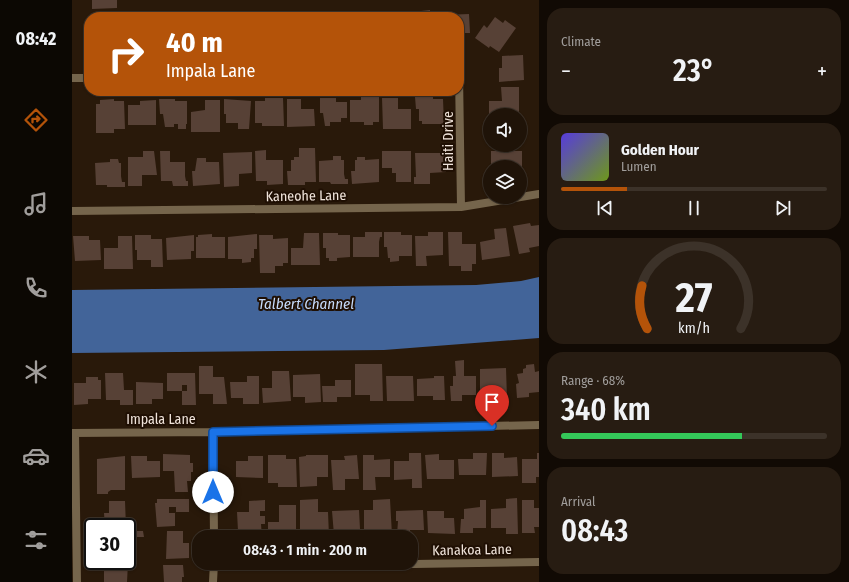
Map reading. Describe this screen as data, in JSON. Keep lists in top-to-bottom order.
{
  "streets": {
    "street": [
      "Haiti Drive",
      "Kaneohe Lane",
      "Impala Lane",
      "Kanakoa Lane"
    ]
  },
  "crossings": [
    ["Haiti Drive", "Kaneohe Lane"]
  ],
  "water": ["Talbert Channel"],
  "page": {
    "tabs": "08:42",
    "tile": [
      "Climate",
      ["Range · 68%", "340 km"],
      ["Arrival", "08:43"]
    ],
    "turn": ["40 m", "Impala Lane"],
    "heat": ["−", "23°", "+"],
    "song": ["Golden Hour", "Lumen"],
    "limit": "30",
    "trip": "08:43 · 1 min · 200 m",
    "gauge": ["27", "km/h"]
  }
}
